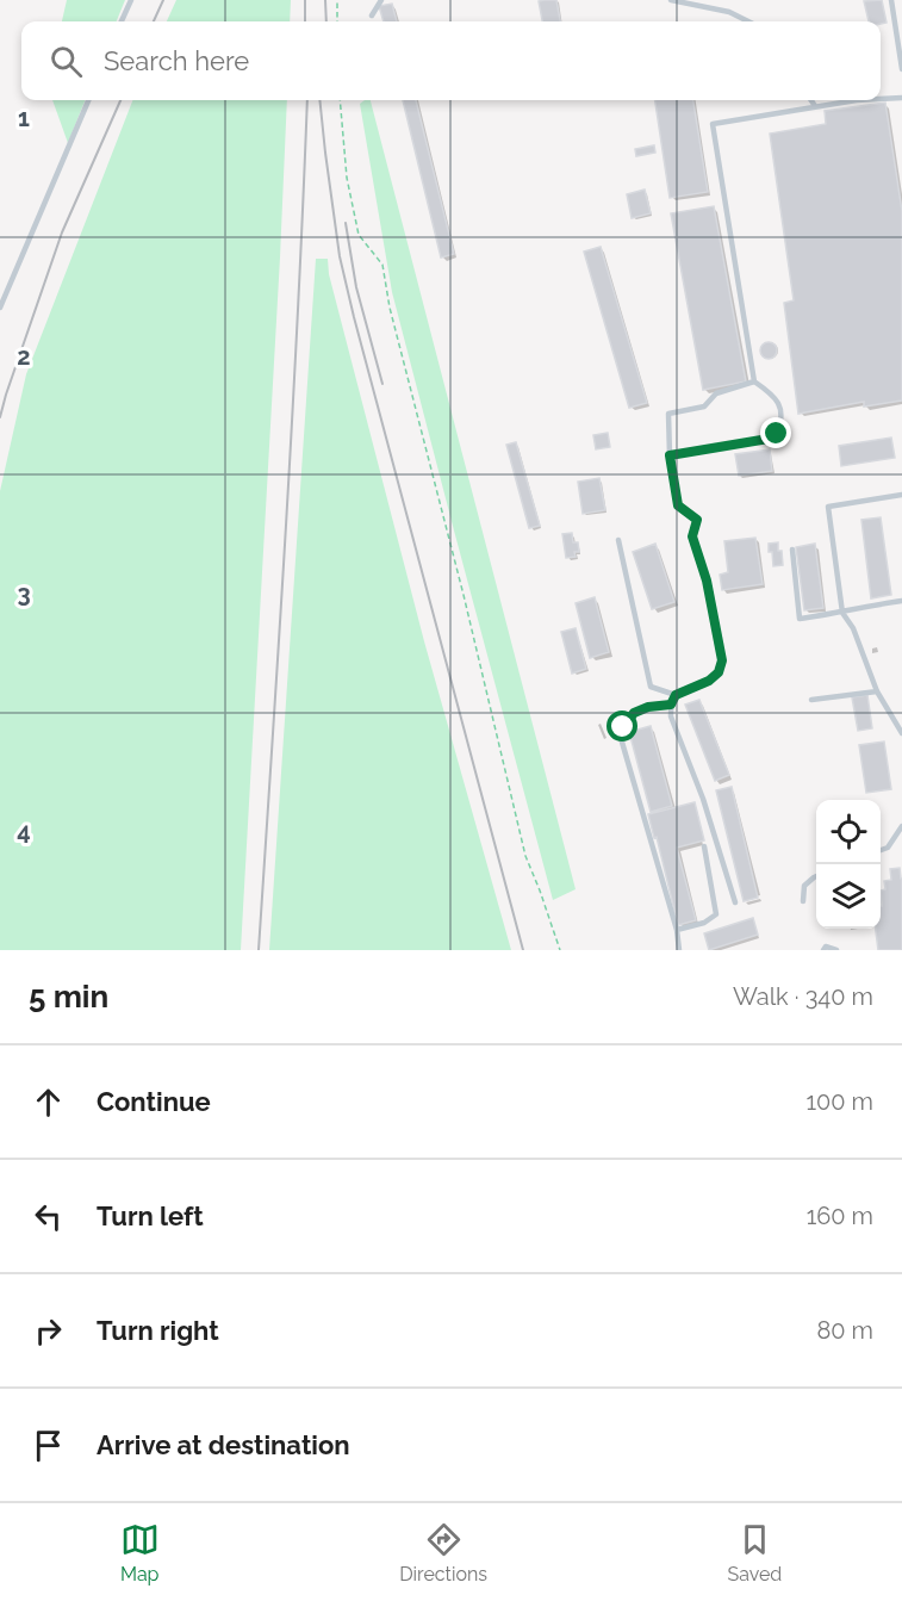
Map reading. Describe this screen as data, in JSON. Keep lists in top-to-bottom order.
{
  "page": {
    "search": "Search here",
    "heading": ["5 min", "Walk · 340 m"],
    "list": [
      ["Continue", "100 m"],
      ["Turn left", "160 m"],
      ["Turn right", "80 m"],
      "Arrive at destination"
    ],
    "nav": ["Map", "Directions", "Saved"]
  },
  "grid": {
    "rows": [
      "1",
      "2",
      "3",
      "4"
    ]
  }
}
